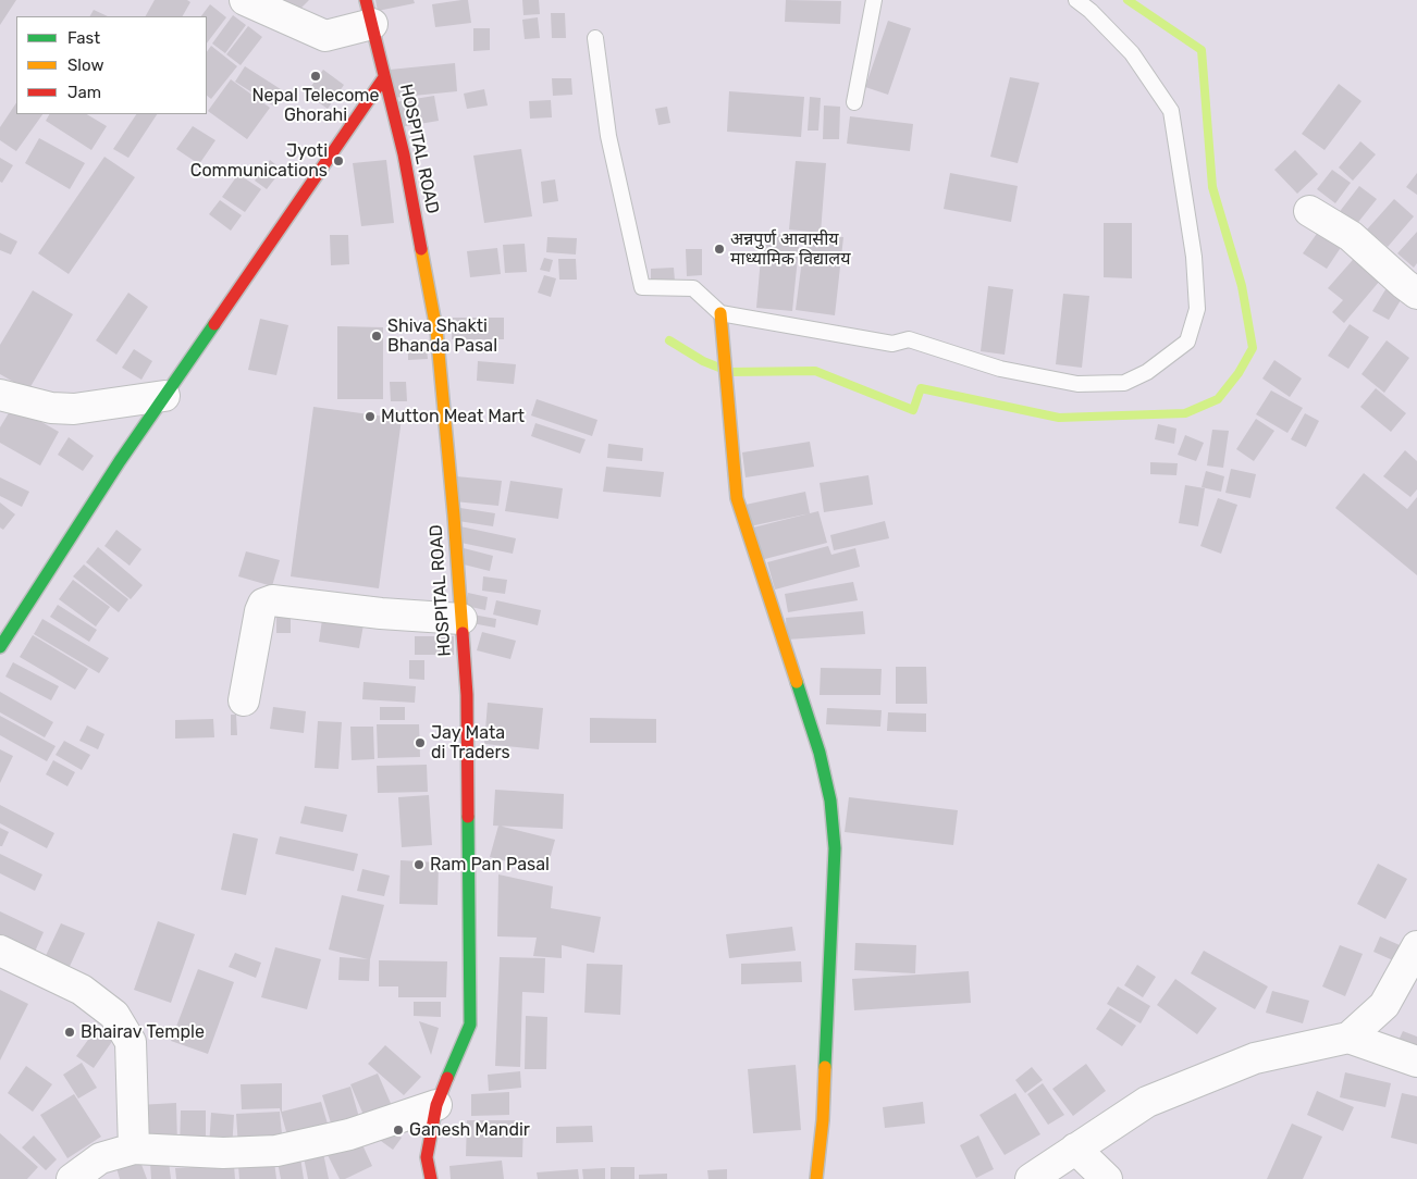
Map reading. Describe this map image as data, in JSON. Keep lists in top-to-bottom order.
{
  "streets": {
    "street": ["HOSPITAL ROAD"]
  },
  "places": [
    "Nepal Telecome Ghorahi",
    "Jyoti Communications",
    "अन्नपुर्ण आवासीय माध्यामिक विद्यालय",
    "Shiva Shakti Bhanda Pasal",
    "Mutton Meat Mart",
    "Jay Mata di Traders",
    "Ram Pan Pasal",
    "Bhairav Temple",
    "Ganesh Mandir"
  ],
  "legend": ["Fast", "Slow", "Jam"]
}
